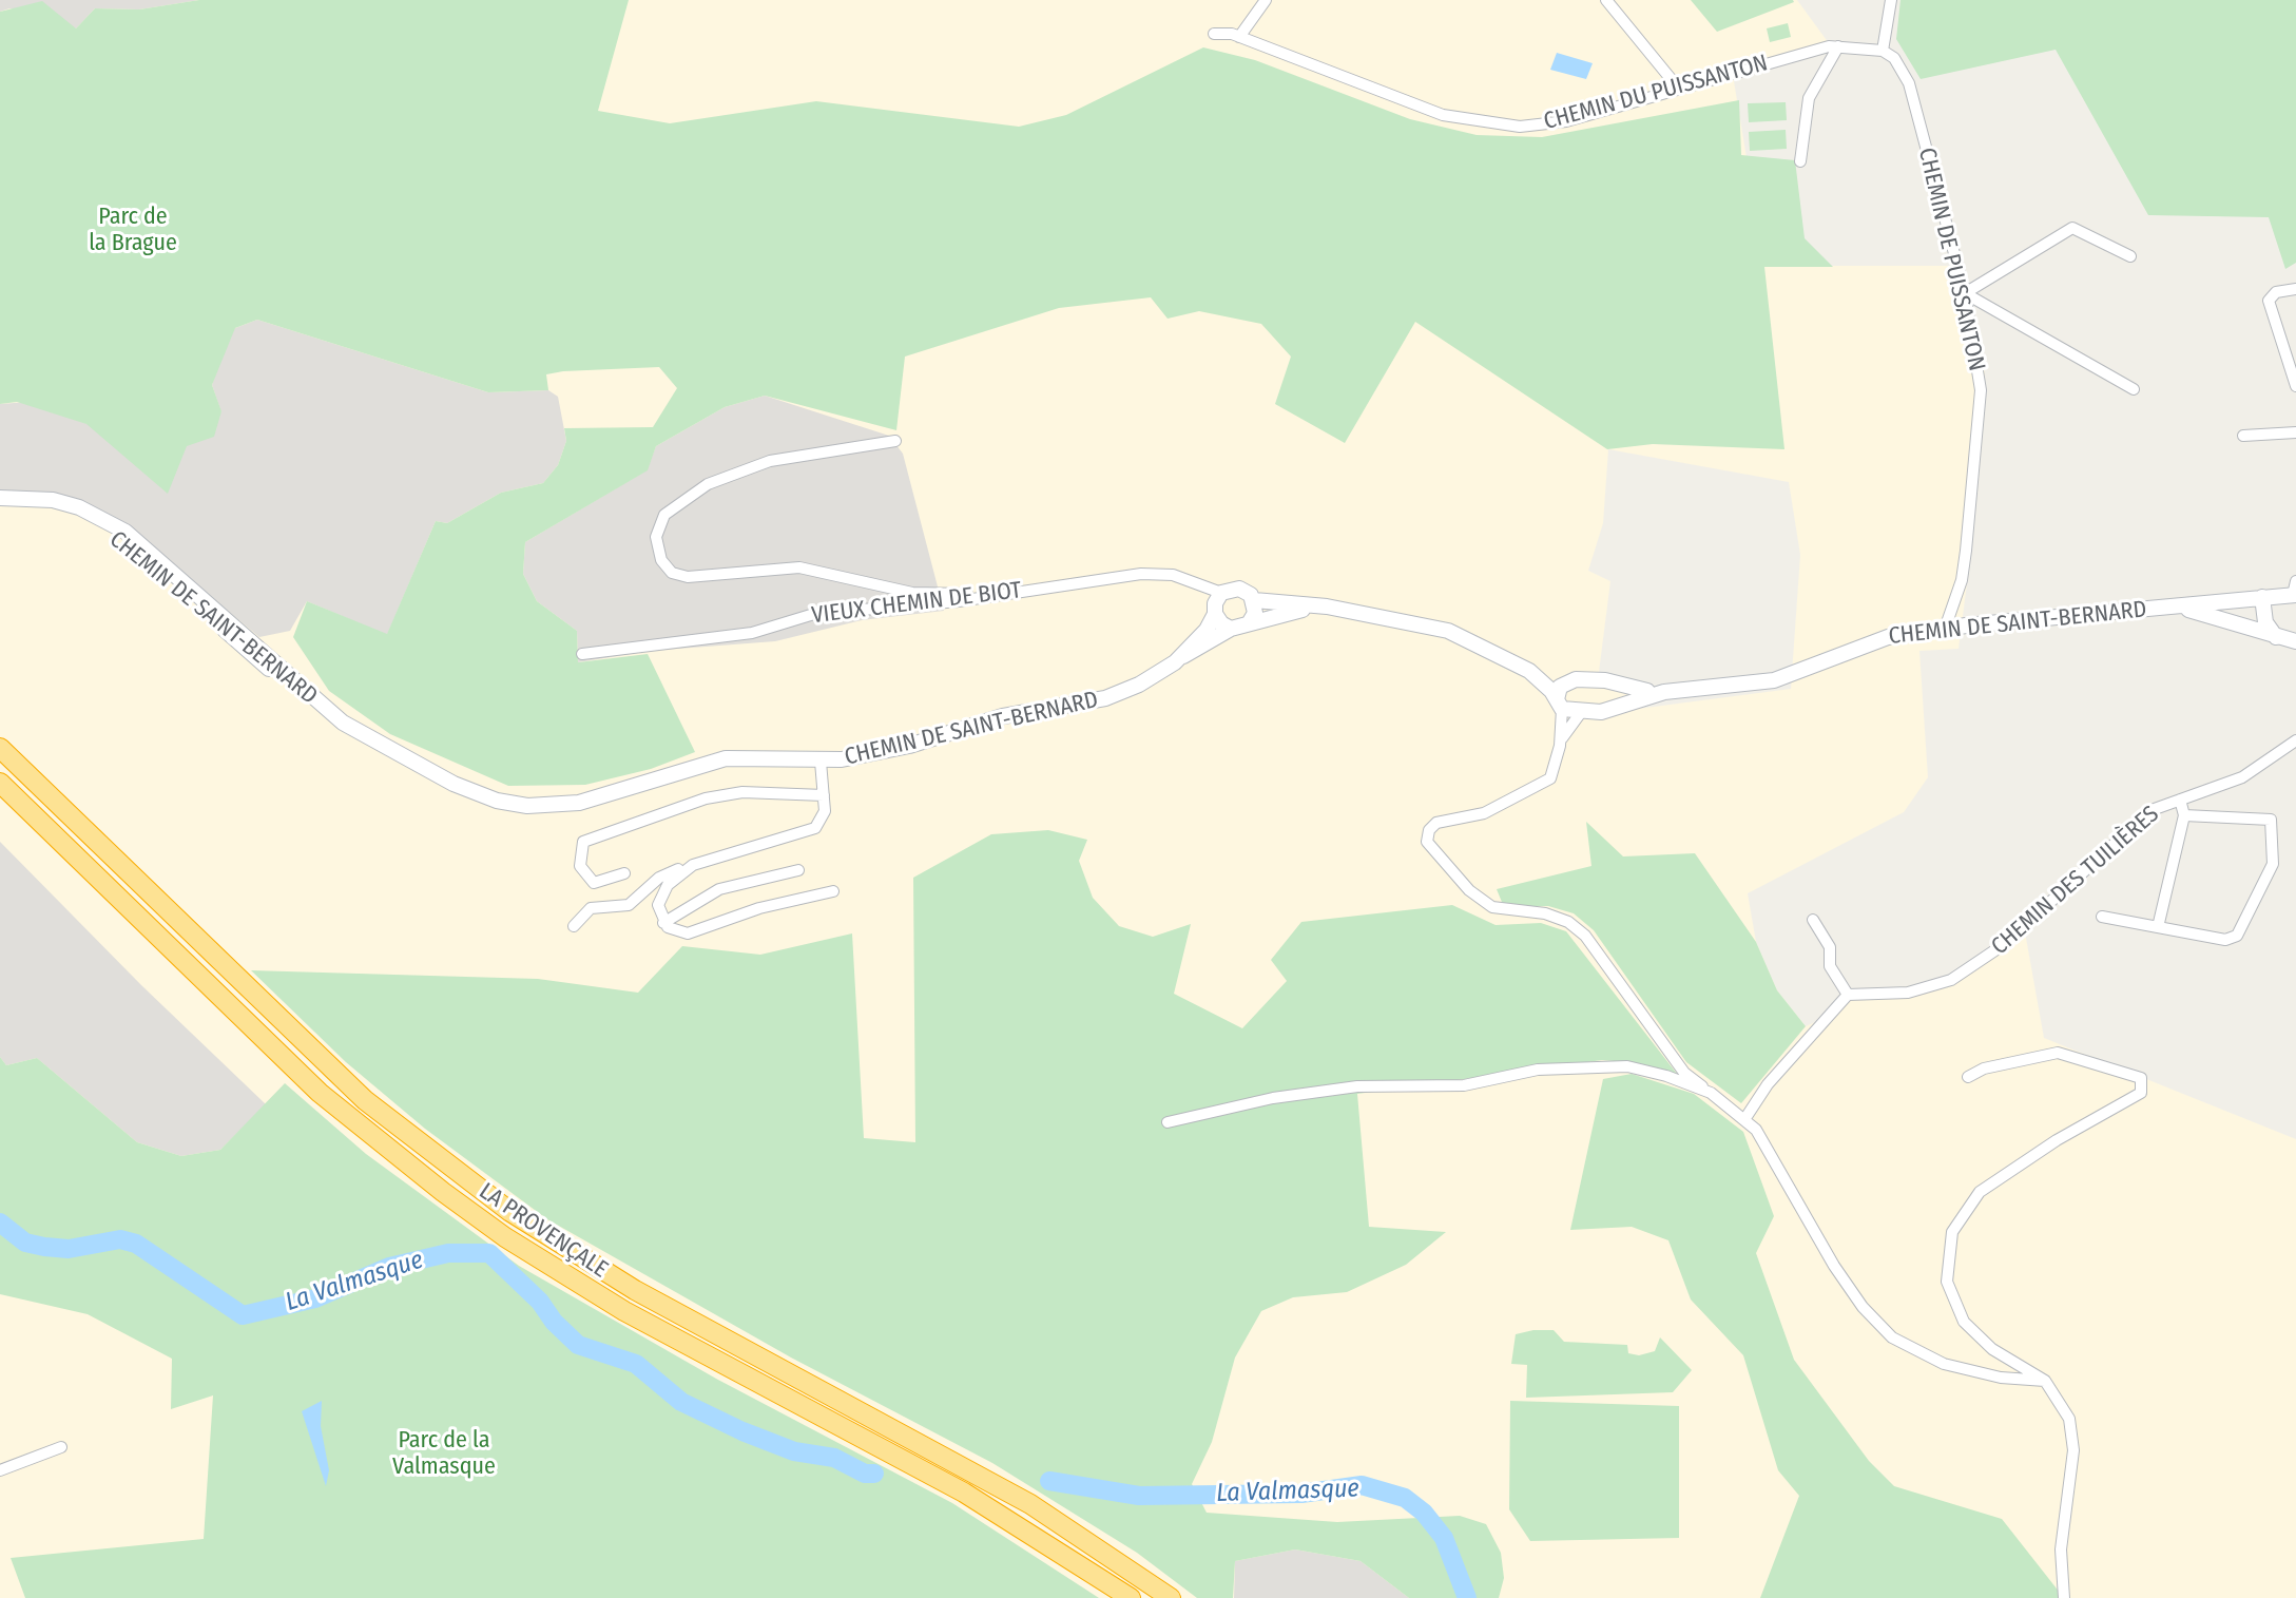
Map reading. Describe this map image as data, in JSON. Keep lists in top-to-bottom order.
{
  "streets": {
    "highway": ["LA PROVENÇALE"],
    "main road": ["CHEMIN DE SAINT-BERNARD"],
    "street": [
      "CHEMIN DU PUISSANTON",
      "CHEMIN DE PUISSANTON",
      "VIEUX CHEMIN DE BIOT",
      "CHEMIN DES TUILIÈRES"
    ]
  },
  "crossings": [
    ["CHEMIN DU PUISSANTON", "CHEMIN DE PUISSANTON"],
    ["CHEMIN DE PUISSANTON", "CHEMIN DE SAINT-BERNARD"],
    ["VIEUX CHEMIN DE BIOT", "CHEMIN DE SAINT-BERNARD"]
  ],
  "water": ["La Valmasque"],
  "parks": ["Parc de la Brague", "Parc de la Valmasque"]
}
